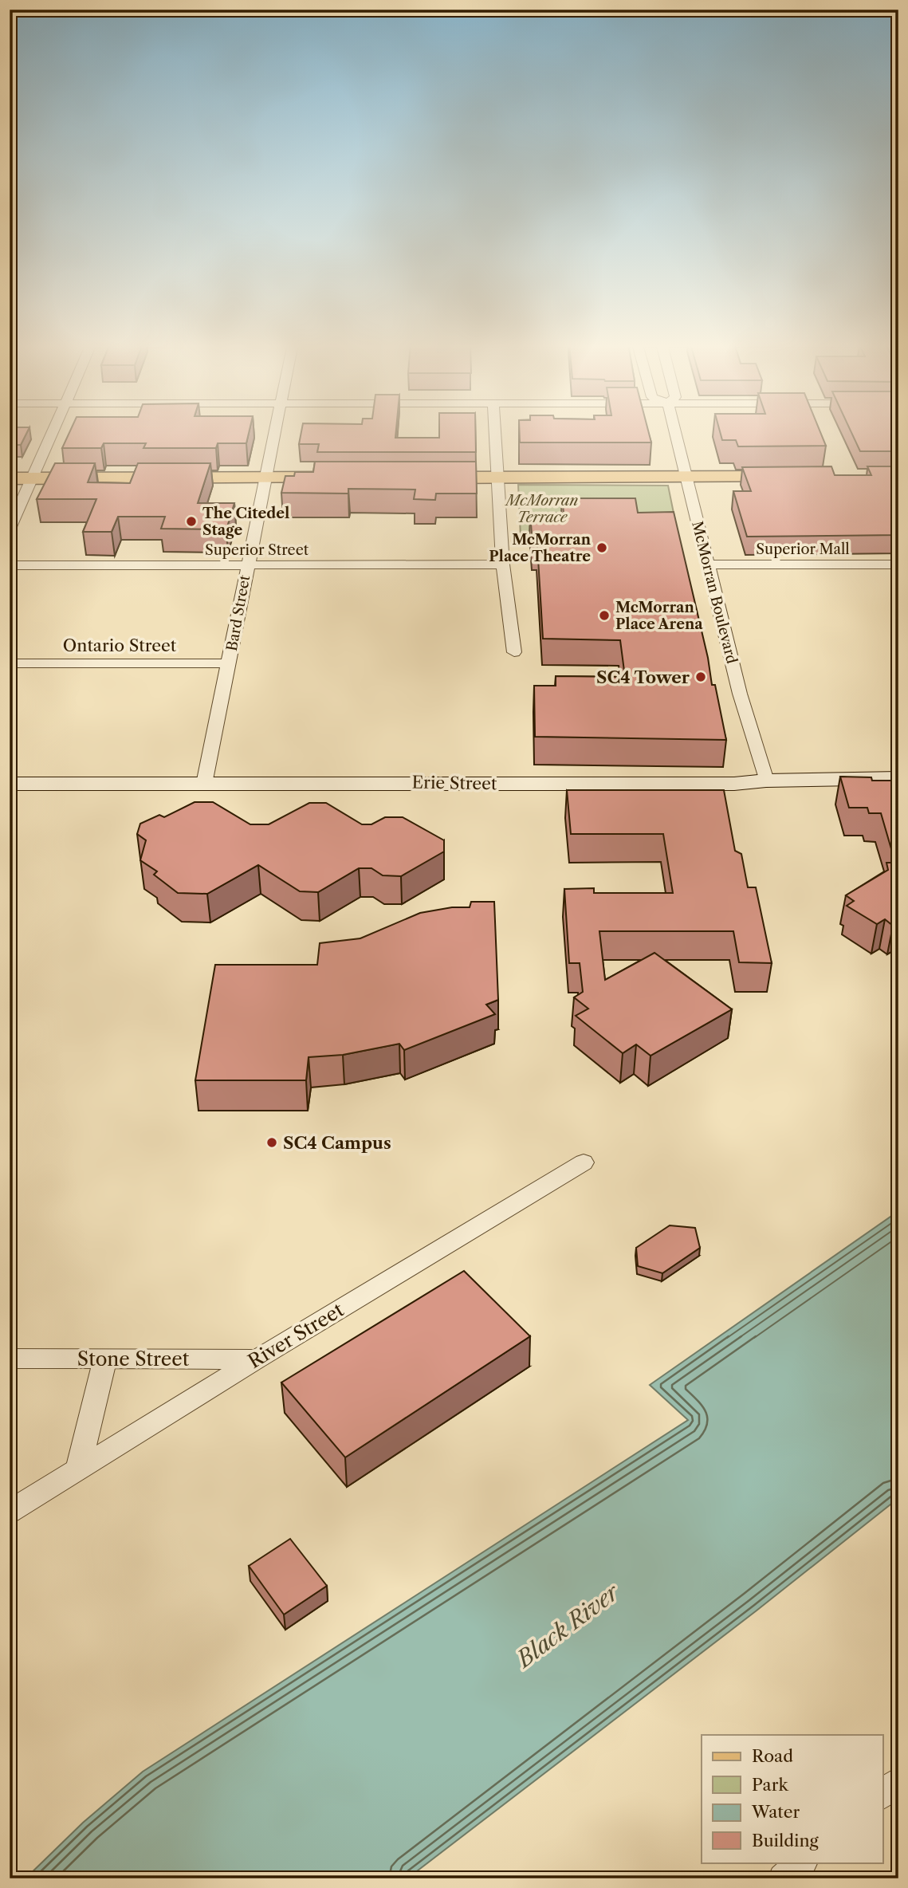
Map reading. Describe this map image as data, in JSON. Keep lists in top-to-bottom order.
{
  "streets": {
    "street": [
      "Superior Mall",
      "Superior Street",
      "McMorran Boulevard",
      "Bard Street",
      "Ontario Street",
      "Erie Street",
      "River Street",
      "Stone Street"
    ]
  },
  "crossings": [
    ["Superior Mall", "McMorran Boulevard"],
    ["Superior Street", "Bard Street"],
    ["McMorran Boulevard", "Erie Street"],
    ["Bard Street", "Ontario Street"],
    ["Bard Street", "Erie Street"],
    ["River Street", "Stone Street"]
  ],
  "water": ["Black River"],
  "parks": ["McMorran Terrace"],
  "places": [
    "The Citedel Stage",
    "McMorran Place Theatre",
    "McMorran Place Arena",
    "SC4 Tower",
    "SC4 Campus"
  ],
  "legend": [
    "Road",
    "Park",
    "Water",
    "Building"
  ]
}
